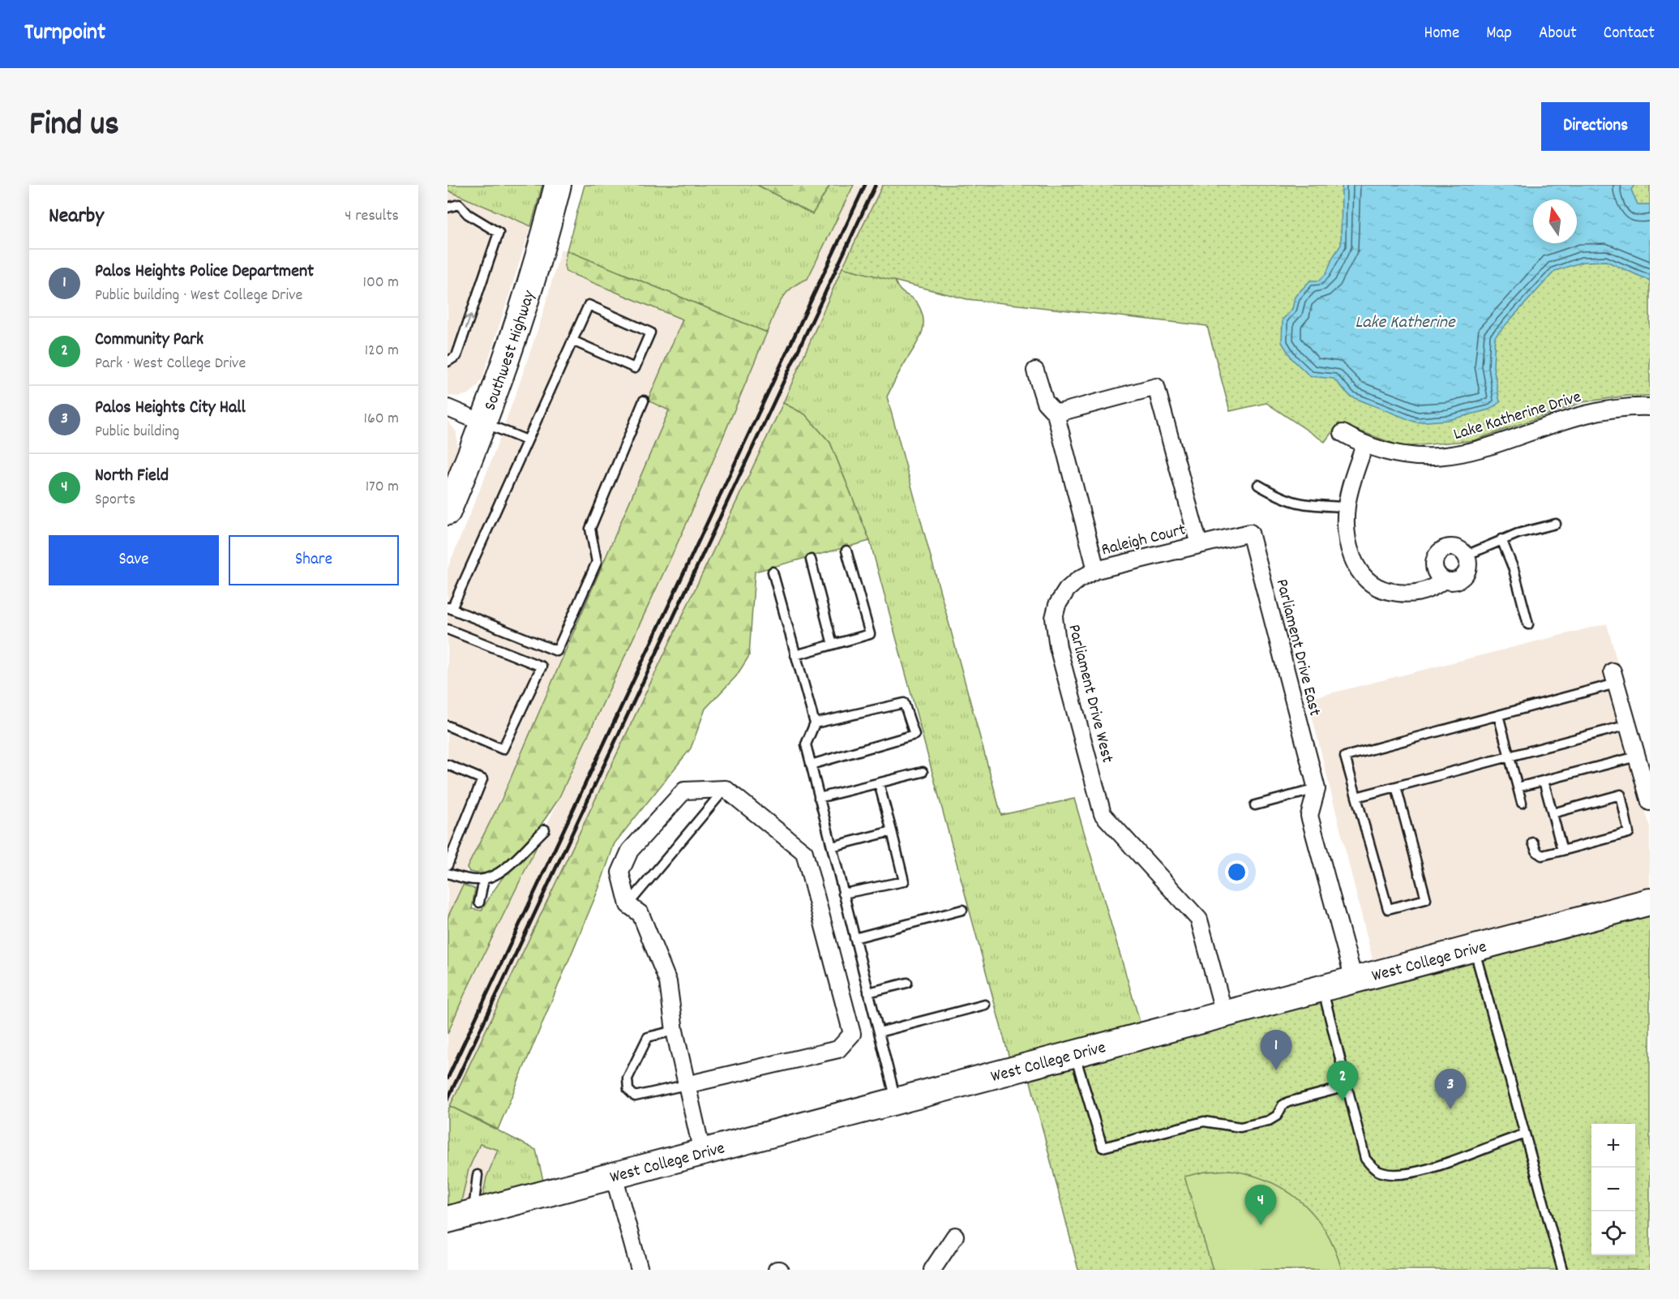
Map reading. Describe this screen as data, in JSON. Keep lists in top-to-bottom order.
{
  "streets": {
    "main road": ["Southwest Highway", "West College Drive"],
    "street": [
      "Lake Katherine Drive",
      "Raleigh Court",
      "Parliament Drive East",
      "Parliament Drive West"
    ]
  },
  "crossings": [
    ["Raleigh Court", "Parliament Drive East"],
    ["Raleigh Court", "Parliament Drive West"],
    ["Parliament Drive East", "West College Drive"],
    ["Parliament Drive West", "West College Drive"]
  ],
  "water": ["Lake Katherine"],
  "north": "top",
  "page": {
    "header": "Turnpoint",
    "nav": [
      "Home",
      "Map",
      "About",
      "Contact"
    ],
    "title": "Find us",
    "buttons": [
      "Directions",
      ["Save", "Share"]
    ],
    "heading": ["Nearby", "4 results"],
    "list": [
      {
        "mark": "1",
        "name": "Palos Heights Police Department",
        "note": "Public building · West College Drive",
        "value": "100 m"
      },
      {
        "mark": "2",
        "name": "Community Park",
        "note": "Park · West College Drive",
        "value": "120 m"
      },
      {
        "mark": "3",
        "name": "Palos Heights City Hall",
        "note": "Public building",
        "value": "160 m"
      },
      {
        "mark": "4",
        "name": "North Field",
        "note": "Sports",
        "value": "170 m"
      }
    ],
    "pins": [
      "1",
      "2",
      "3",
      "4"
    ],
    "map_buttons": ["+", "−"]
  }
}
